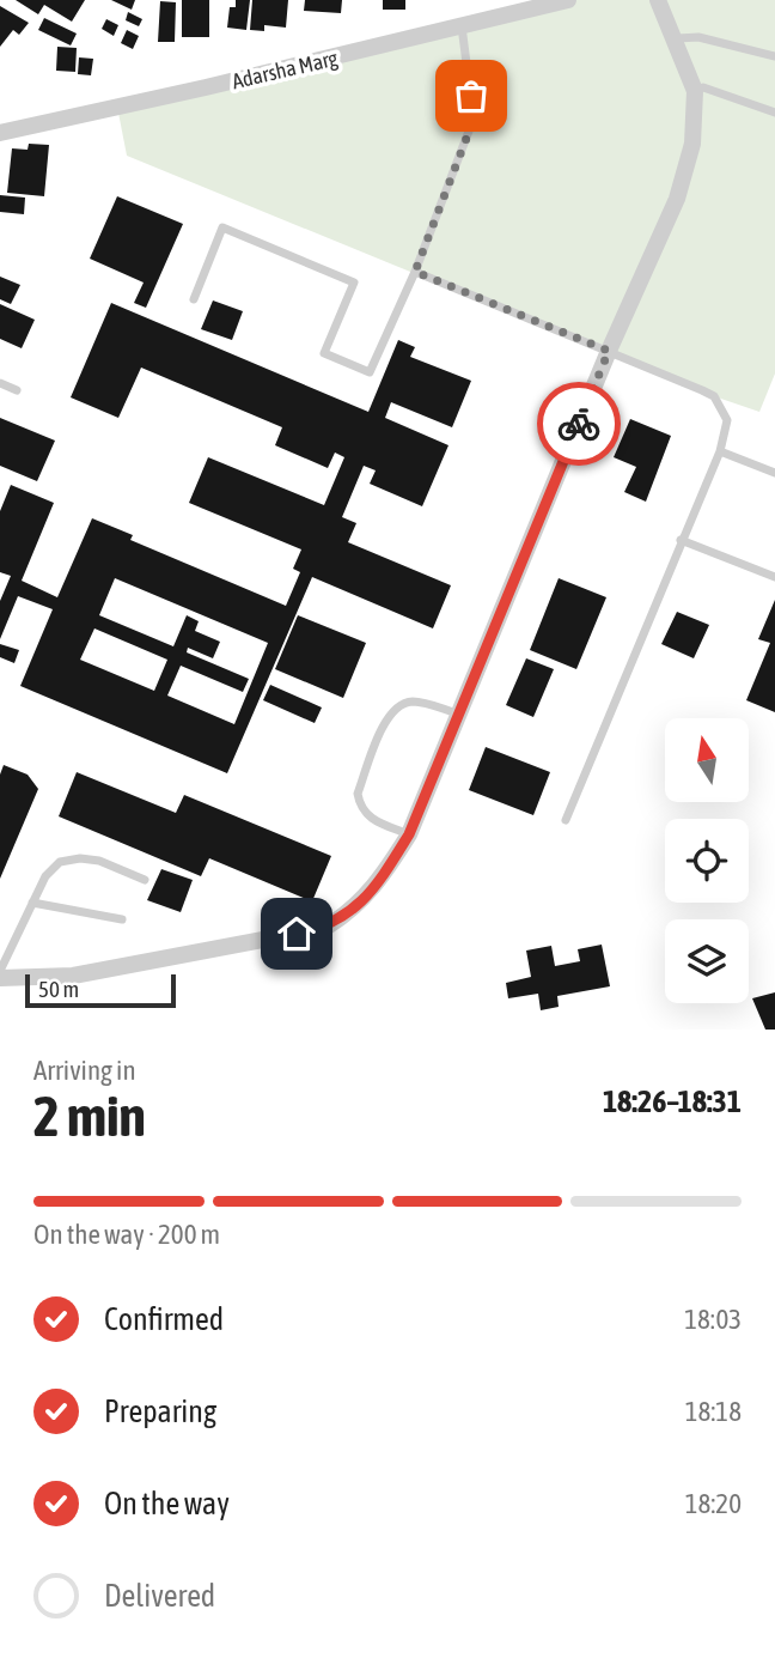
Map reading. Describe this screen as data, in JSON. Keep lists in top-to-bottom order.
{
  "streets": {
    "street": ["Adarsha Marg"]
  },
  "scale_bar": "50 m",
  "north": "top",
  "page": {
    "scale": "50 m",
    "heading": ["2 min", "Arriving in", "18:26–18:31"],
    "bar": "On the way · 200 m",
    "list": [
      ["Confirmed", "18:03"],
      ["Preparing", "18:18"],
      ["On the way", "18:20"],
      "Delivered"
    ]
  }
}
